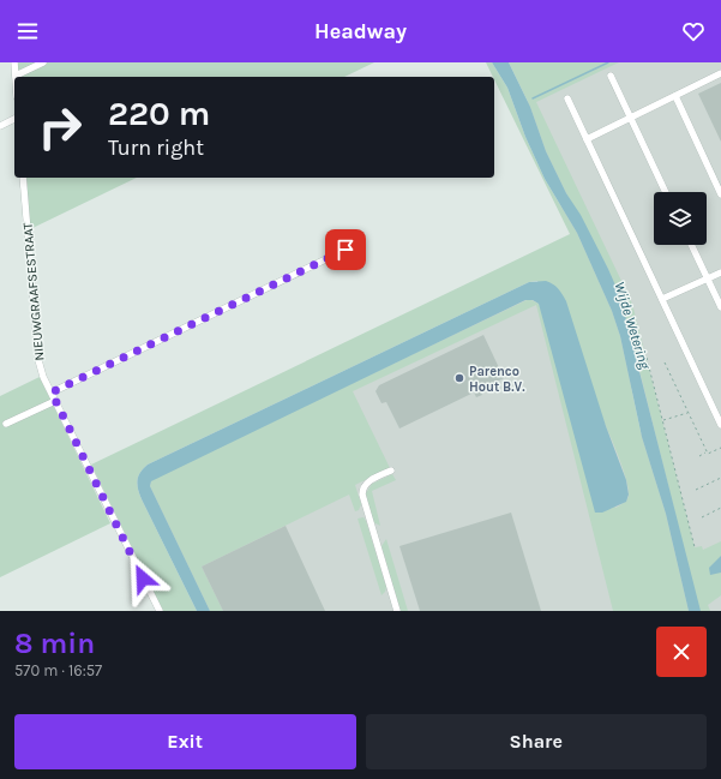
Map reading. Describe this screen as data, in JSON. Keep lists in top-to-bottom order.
{
  "streets": {
    "street": ["NIEUWGRAAFSESTRAAT"]
  },
  "water": ["Wijde Wetering"],
  "places": ["Parenco Hout B.V."],
  "page": {
    "header": "Headway",
    "turn": ["220 m", "Turn right"],
    "heading": ["8 min", "570 m · 16:57"],
    "buttons": ["Exit", "Share"]
  }
}
